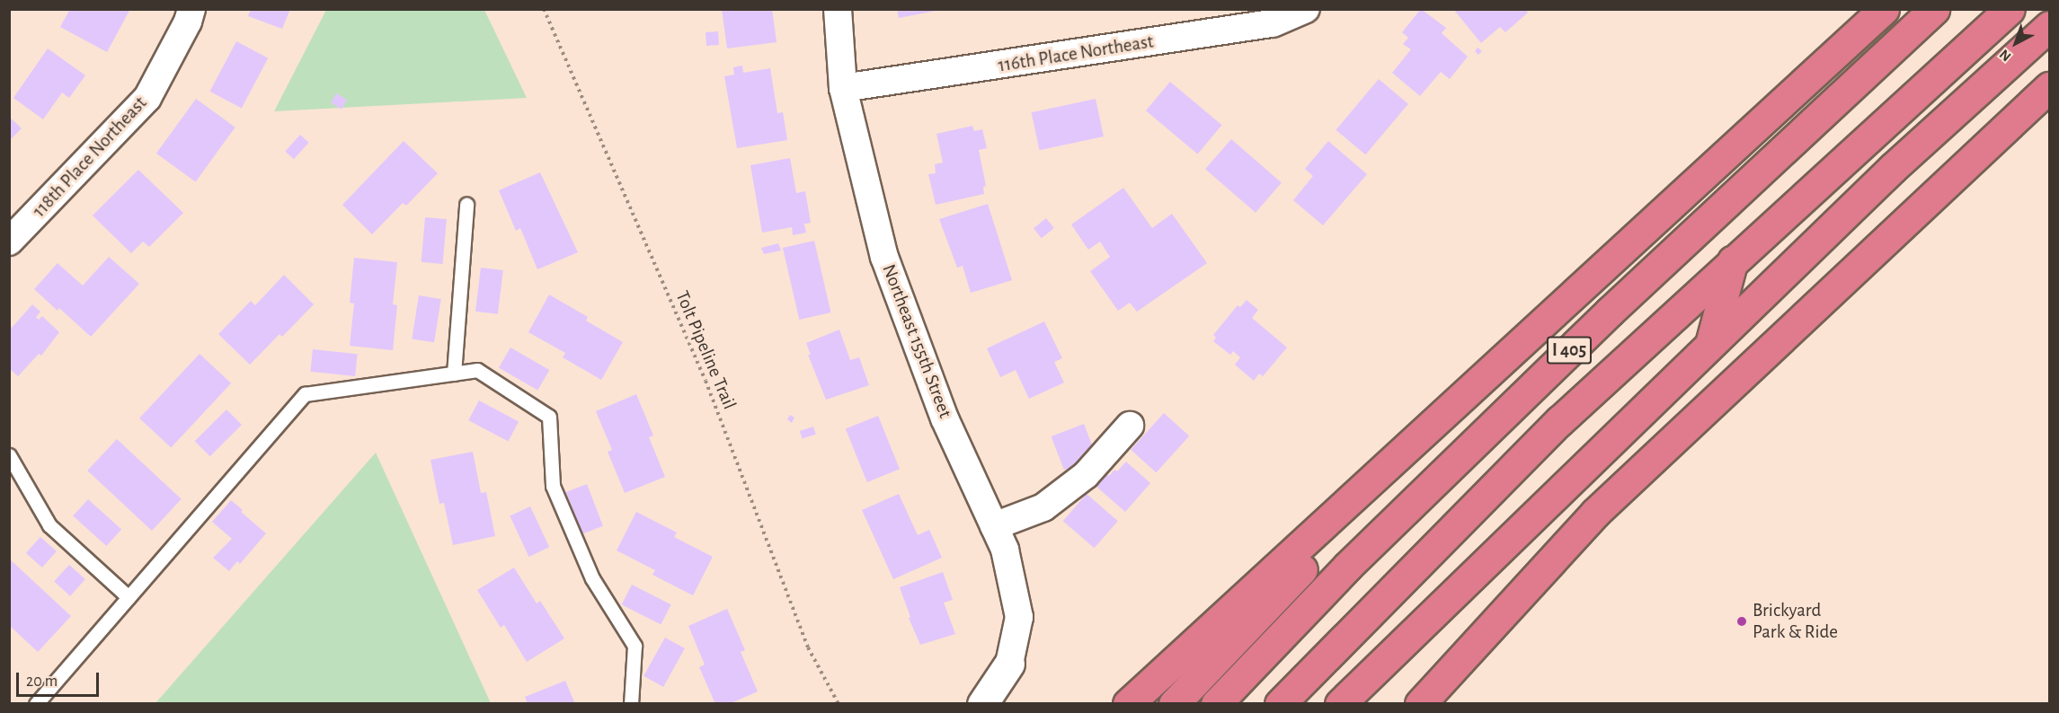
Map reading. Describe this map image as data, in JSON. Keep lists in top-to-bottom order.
{
  "streets": {
    "highway": ["I 405"],
    "street": ["116th Place Northeast", "118th Place Northeast", "Northeast 155th Street"],
    "path": ["Tolt Pipeline Trail"]
  },
  "crossings": [
    ["116th Place Northeast", "Northeast 155th Street"]
  ],
  "places": ["Brickyard Park & Ride"],
  "scale_bar": "20 m",
  "north": "bottom left"
}
